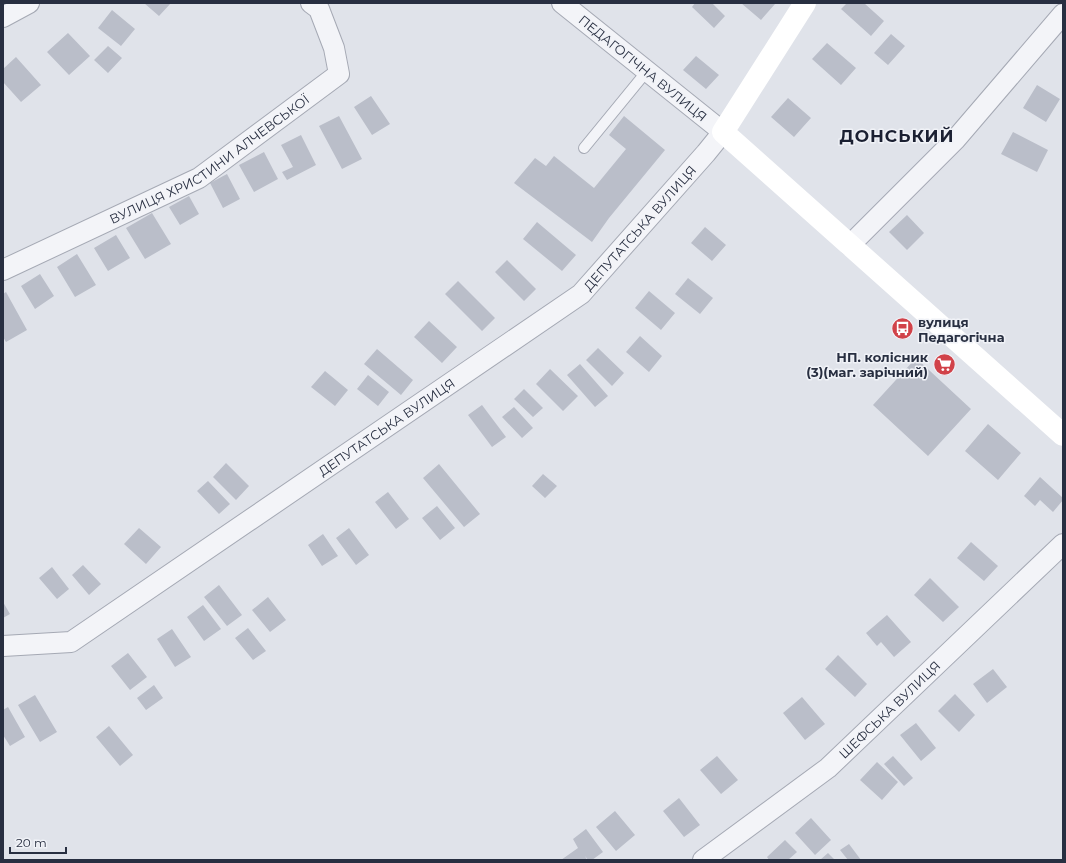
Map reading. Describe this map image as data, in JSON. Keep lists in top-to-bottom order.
{
  "streets": {
    "street": [
      "ПЕДАГОГІЧНА ВУЛИЦЯ",
      "ВУЛИЦЯ ХРИСТИНИ АЛЧЕВСЬКОЇ",
      "ДЕПУТАТСЬКА ВУЛИЦЯ",
      "ШЕФСЬКА ВУЛИЦЯ"
    ]
  },
  "crossings": [
    ["ПЕДАГОГІЧНА ВУЛИЦЯ", "ДЕПУТАТСЬКА ВУЛИЦЯ"]
  ],
  "districts": ["ДОНСЬКИЙ"],
  "places": {
    "bus stop": ["вулиця Педагогічна"],
    "supermarket": ["НП. колісник (3)(маг. зарічний)"]
  },
  "scale_bar": "20 m"
}
